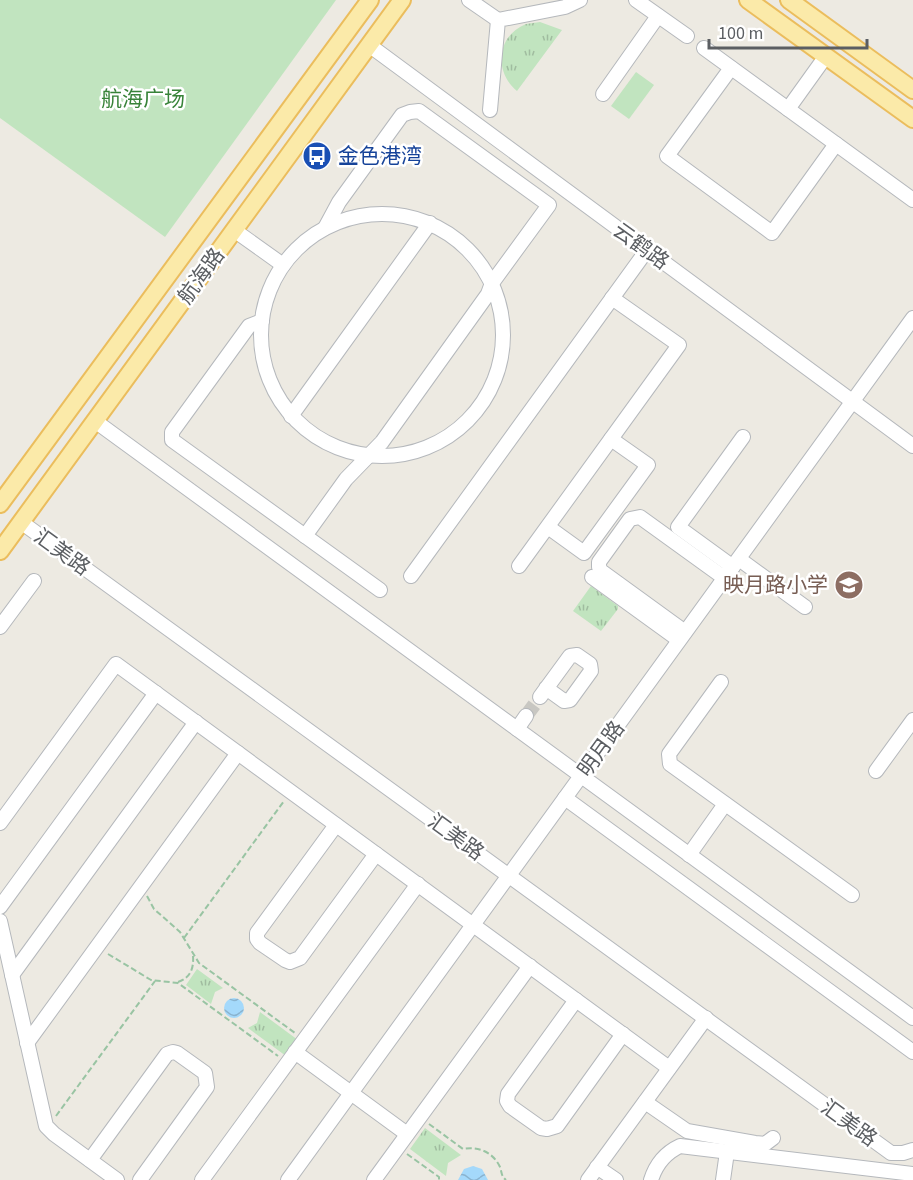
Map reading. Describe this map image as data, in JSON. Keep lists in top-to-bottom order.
{
  "streets": {
    "main road": ["航海路"],
    "street": ["云鹤路", "汇美路", "明月路"]
  },
  "crossings": [
    ["云鹤路", "航海路"],
    ["云鹤路", "明月路"],
    ["航海路", "汇美路"],
    ["汇美路", "明月路"]
  ],
  "parks": ["航海广场"],
  "places": {
    "bus stop": ["金色港湾"],
    "school or university": ["映月路小学"]
  },
  "scale_bar": "100 m"
}
